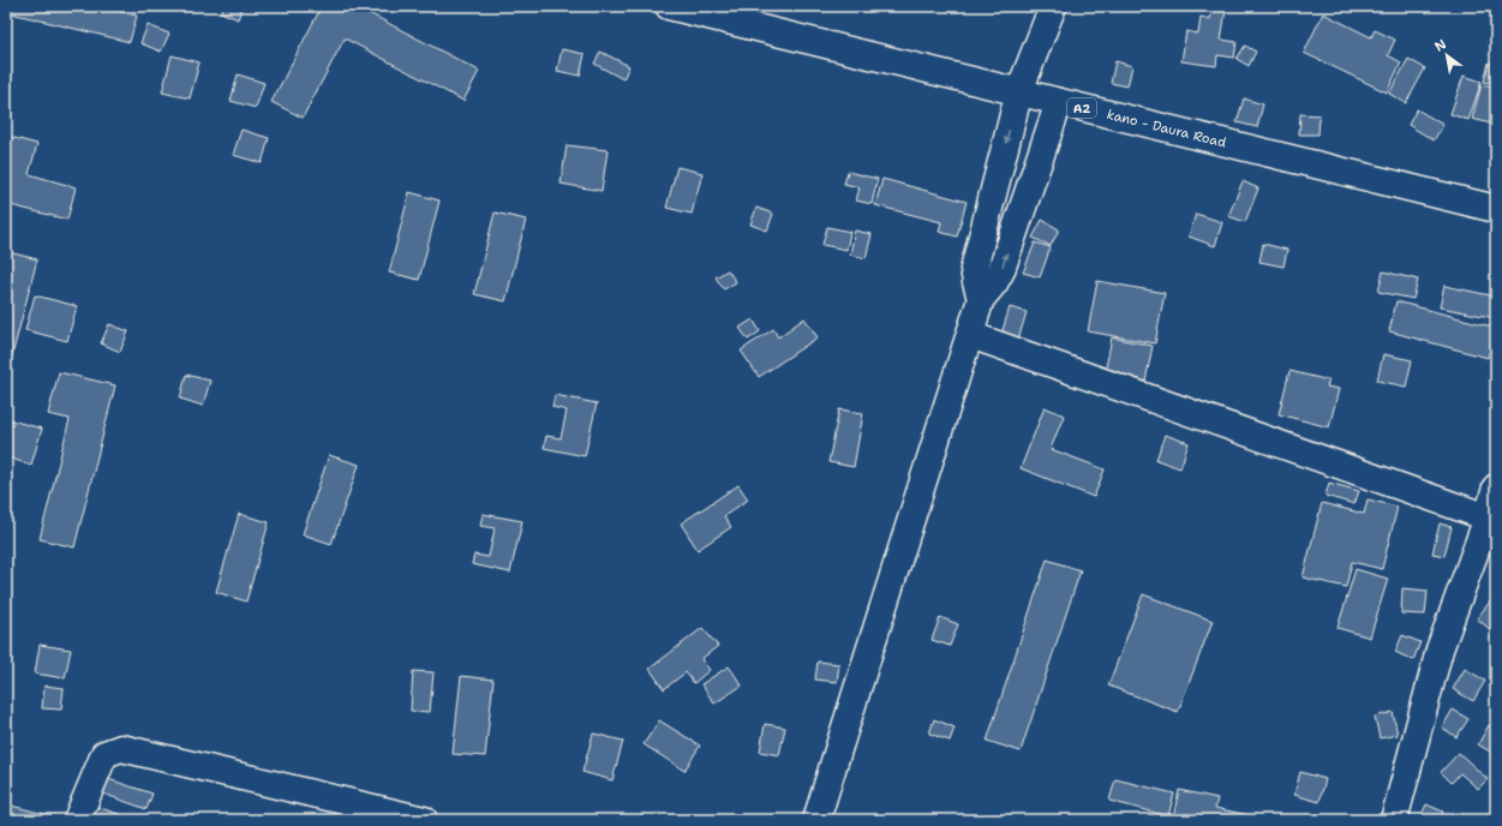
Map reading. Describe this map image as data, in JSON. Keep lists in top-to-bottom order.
{
  "streets": {
    "main road": ["A2", "kano - Daura Road"]
  },
  "north": "top left"
}
